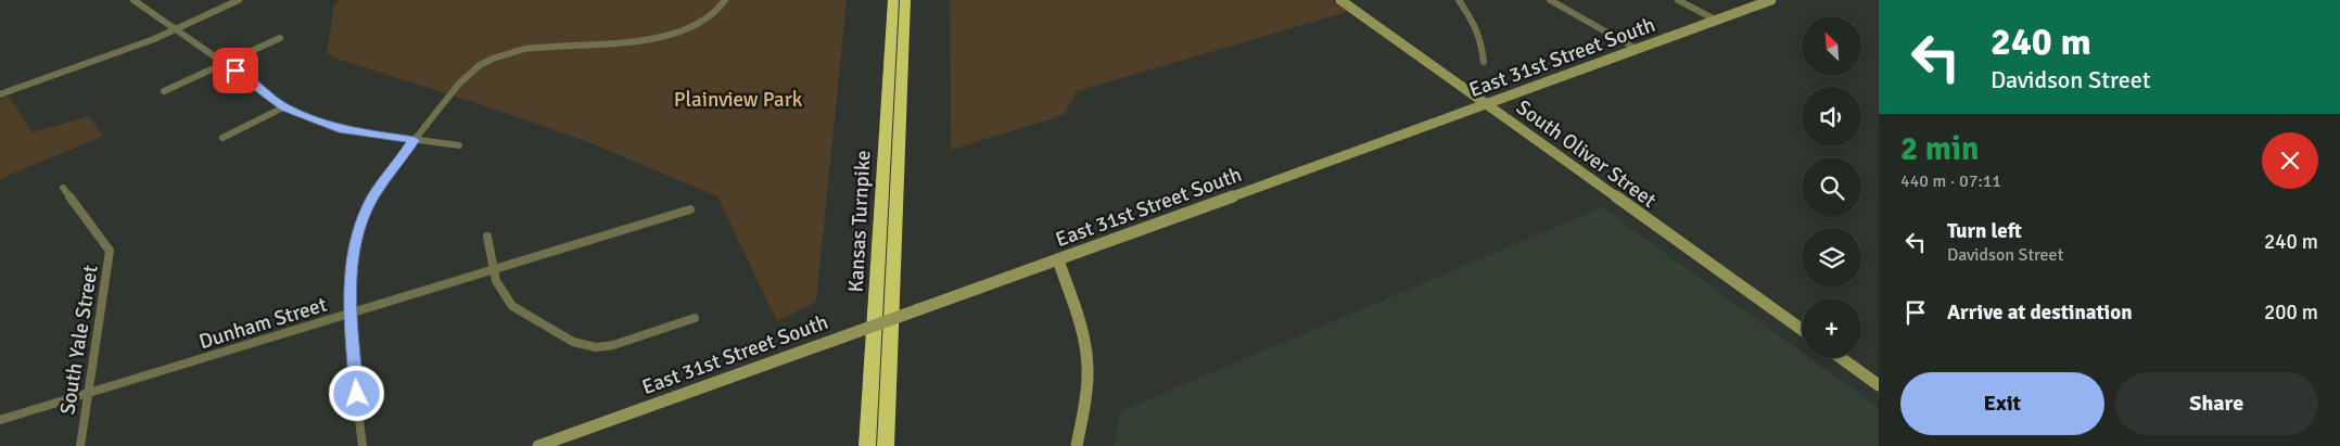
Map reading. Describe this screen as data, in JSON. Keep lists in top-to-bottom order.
{
  "streets": {
    "highway": ["Kansas Turnpike"],
    "street": [
      "East 31st Street South",
      "South Oliver Street",
      "Dunham Street",
      "South Yale Street"
    ]
  },
  "crossings": [
    ["East 31st Street South", "South Oliver Street"],
    ["Dunham Street", "South Yale Street"]
  ],
  "parks": ["Plainview Park"],
  "north": "top left",
  "page": {
    "turn": ["240 m", "Davidson Street"],
    "map_buttons": "+",
    "heading": ["2 min", "440 m · 07:11"],
    "list": [
      {
        "name": "Turn left",
        "note": "Davidson Street",
        "value": "240 m"
      },
      {
        "name": "Arrive at destination",
        "value": "200 m"
      }
    ],
    "buttons": ["Exit", "Share"]
  }
}
